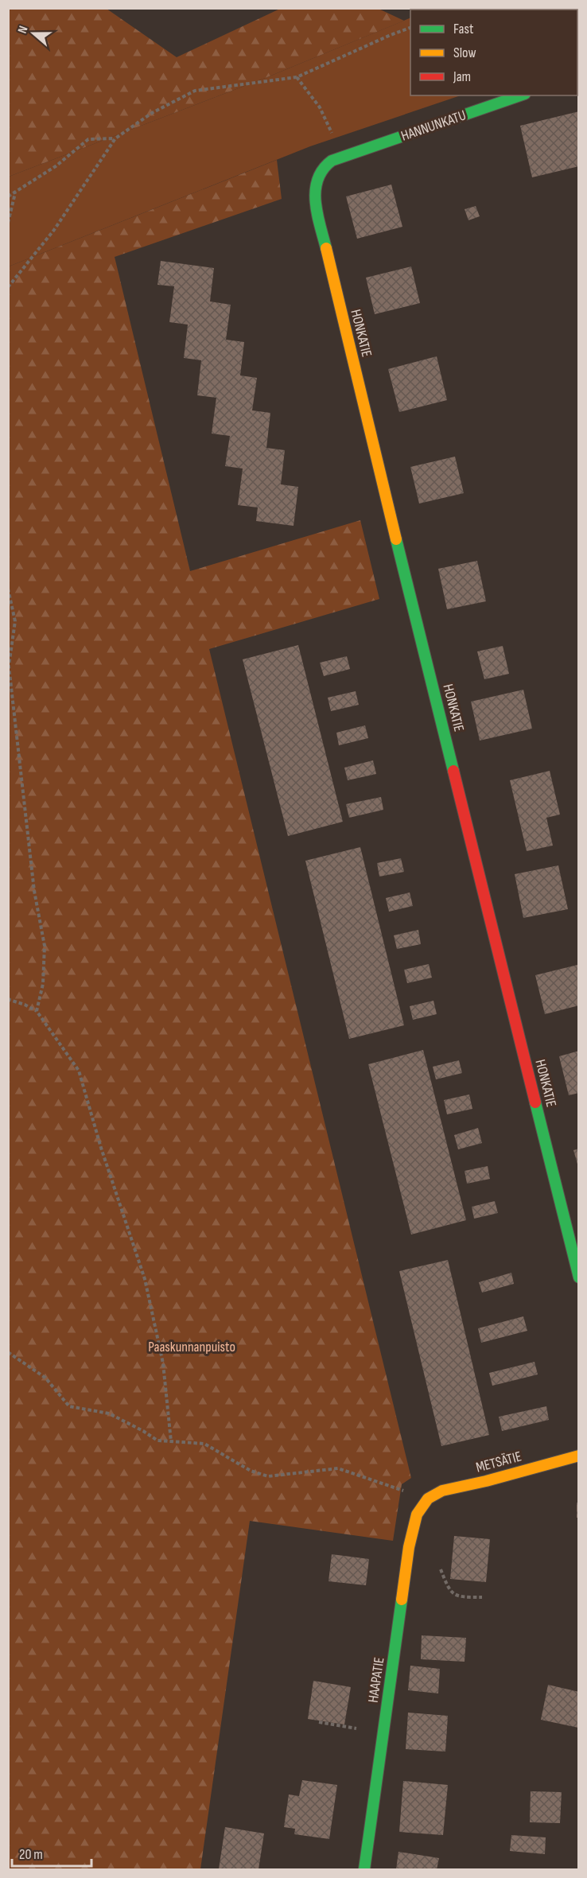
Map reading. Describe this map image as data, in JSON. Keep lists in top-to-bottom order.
{
  "streets": {
    "street": [
      "HANNUNKATU",
      "HONKATIE",
      "METSÄTIE",
      "HAAPATIE"
    ]
  },
  "crossings": [
    ["HANNUNKATU", "HONKATIE"],
    ["METSÄTIE", "HAAPATIE"]
  ],
  "parks": ["Paaskunnanpuisto"],
  "legend": ["Fast", "Slow", "Jam"],
  "scale_bar": "20 m",
  "north": "left"
}
